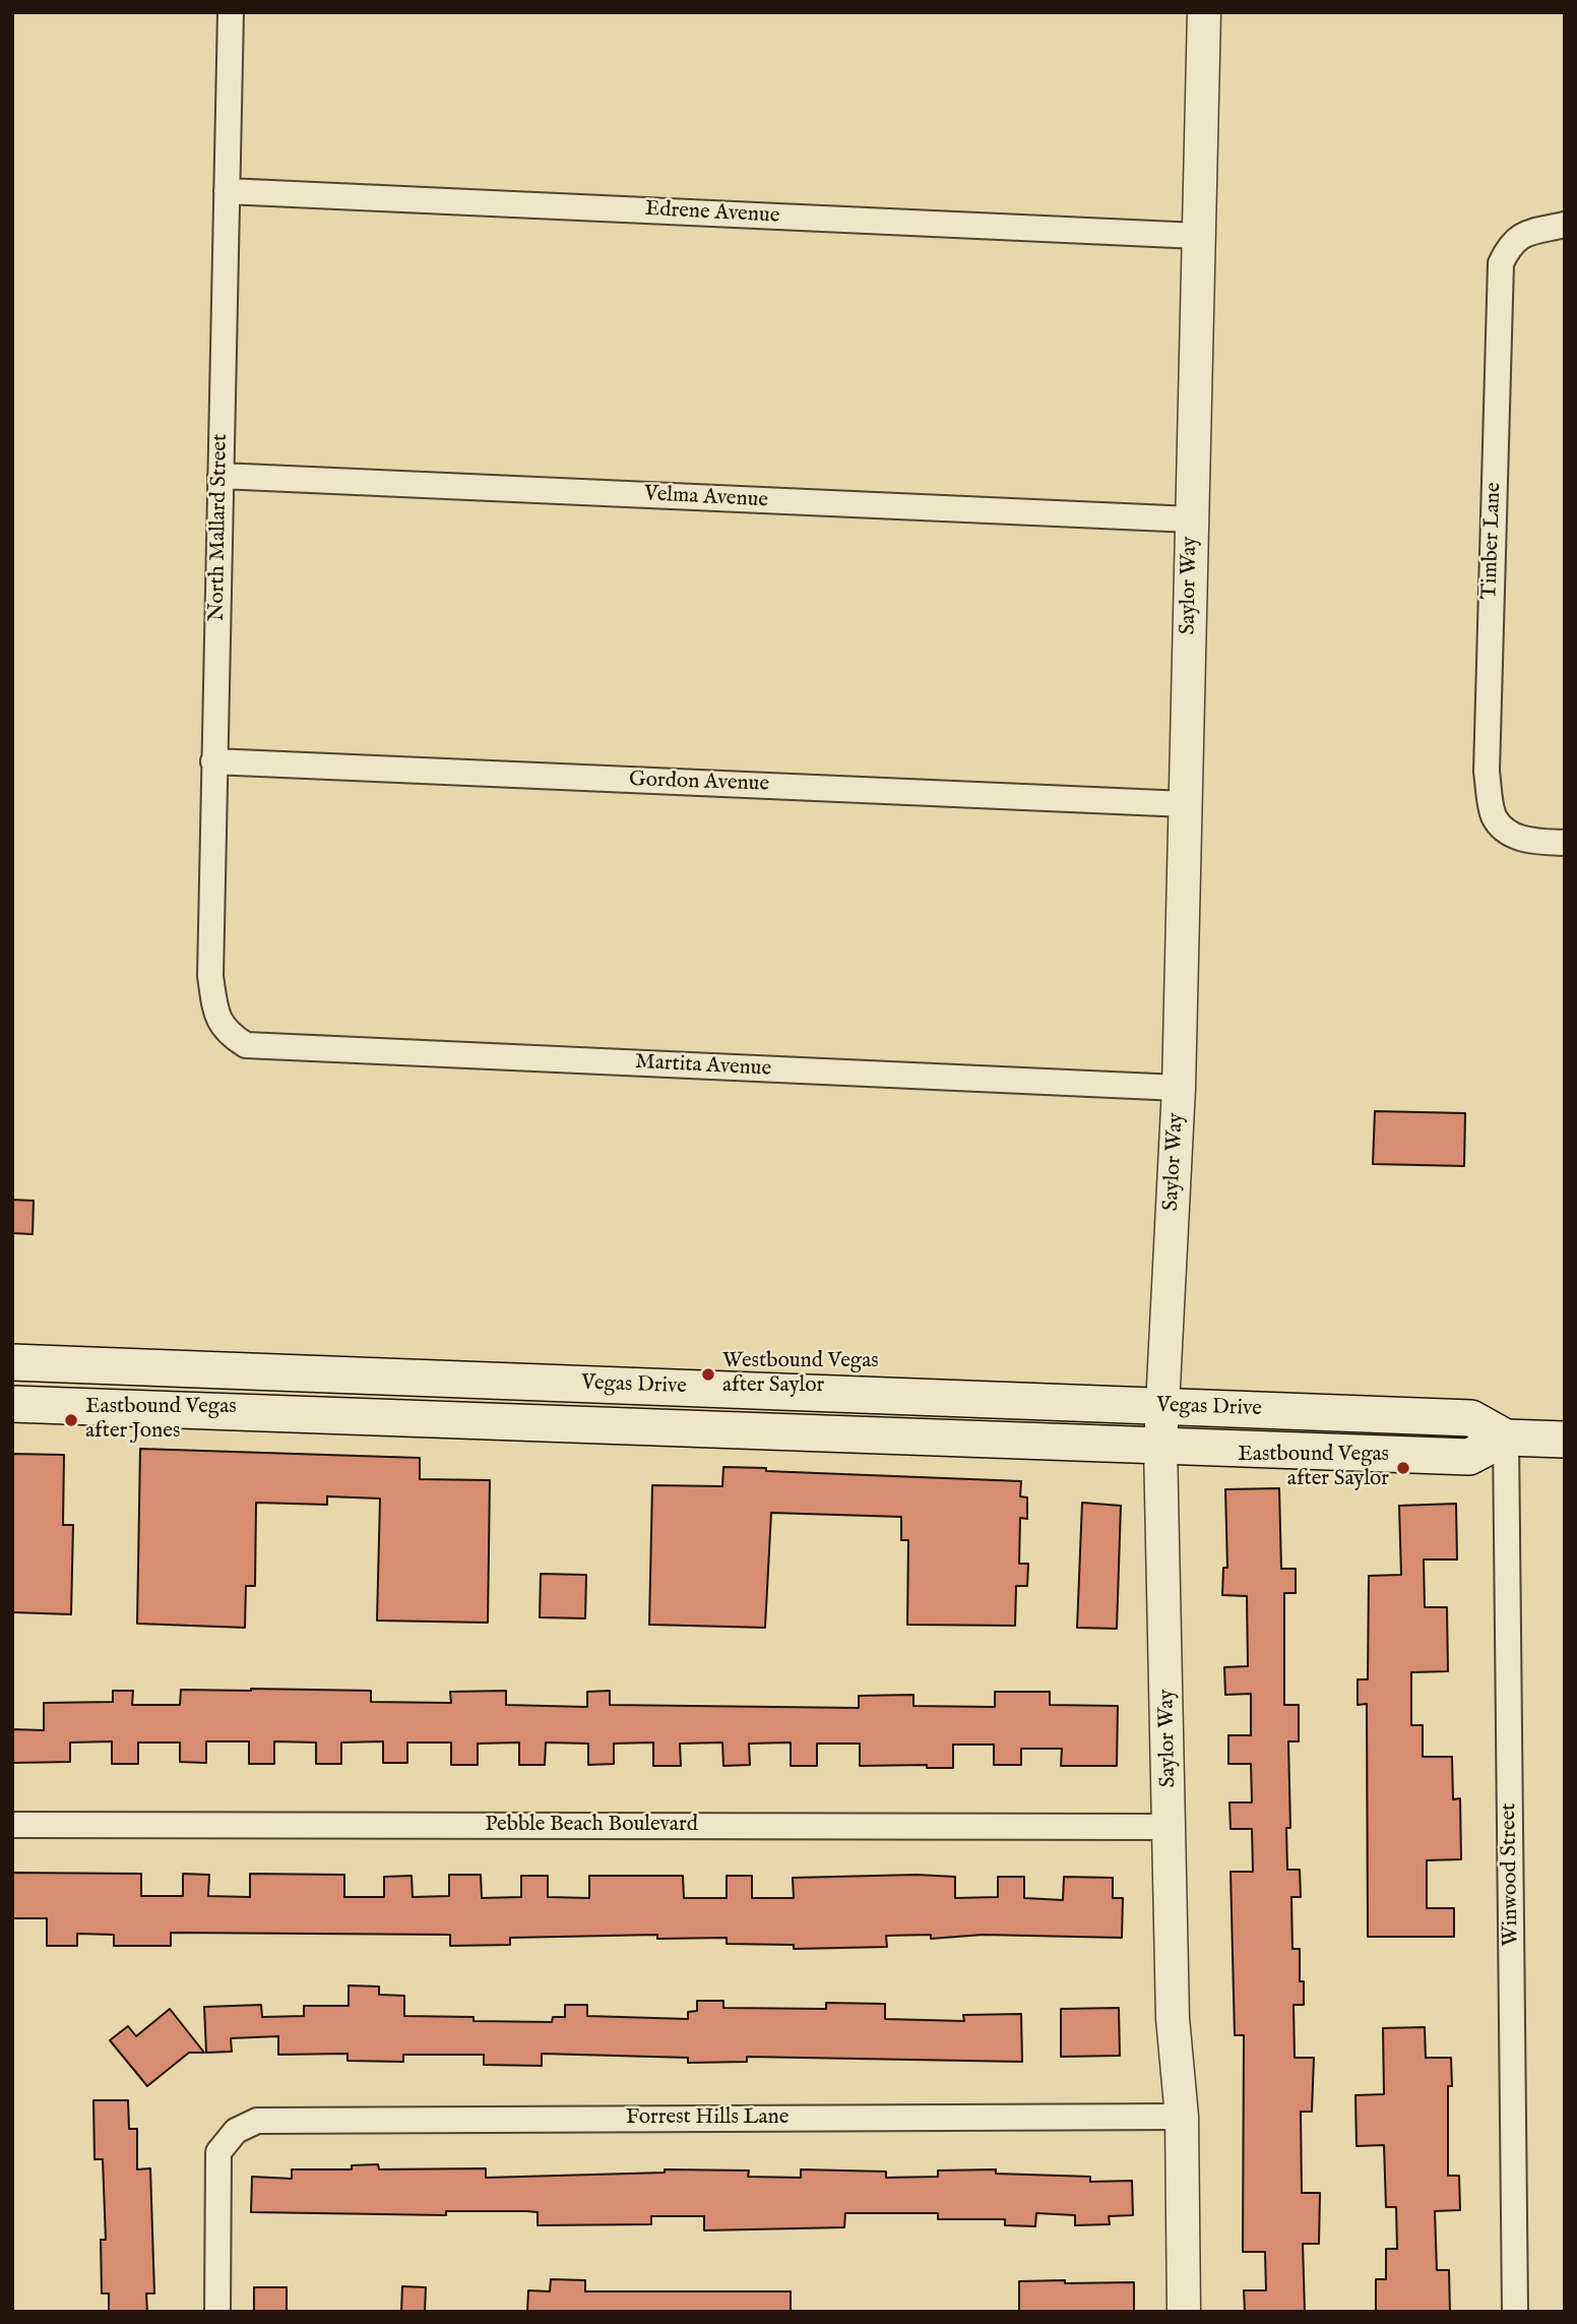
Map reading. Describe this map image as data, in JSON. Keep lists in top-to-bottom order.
{
  "streets": {
    "main road": ["Vegas Drive"],
    "street": [
      "Edrene Avenue",
      "Velma Avenue",
      "North Mallard Street",
      "Timber Lane",
      "Saylor Way",
      "Gordon Avenue",
      "Martita Avenue",
      "Pebble Beach Boulevard",
      "Winwood Street",
      "Forrest Hills Lane"
    ]
  },
  "crossings": [
    ["Edrene Avenue", "North Mallard Street"],
    ["Edrene Avenue", "Saylor Way"],
    ["Velma Avenue", "North Mallard Street"],
    ["Velma Avenue", "Saylor Way"],
    ["North Mallard Street", "Gordon Avenue"],
    ["North Mallard Street", "Martita Avenue"],
    ["Saylor Way", "Gordon Avenue"],
    ["Saylor Way", "Martita Avenue"],
    ["Saylor Way", "Vegas Drive"],
    ["Saylor Way", "Pebble Beach Boulevard"],
    ["Saylor Way", "Forrest Hills Lane"],
    ["Vegas Drive", "Winwood Street"]
  ],
  "places": ["Westbound Vegas after Saylor", "Eastbound Vegas after Jones", "Eastbound Vegas after Saylor"]
}
